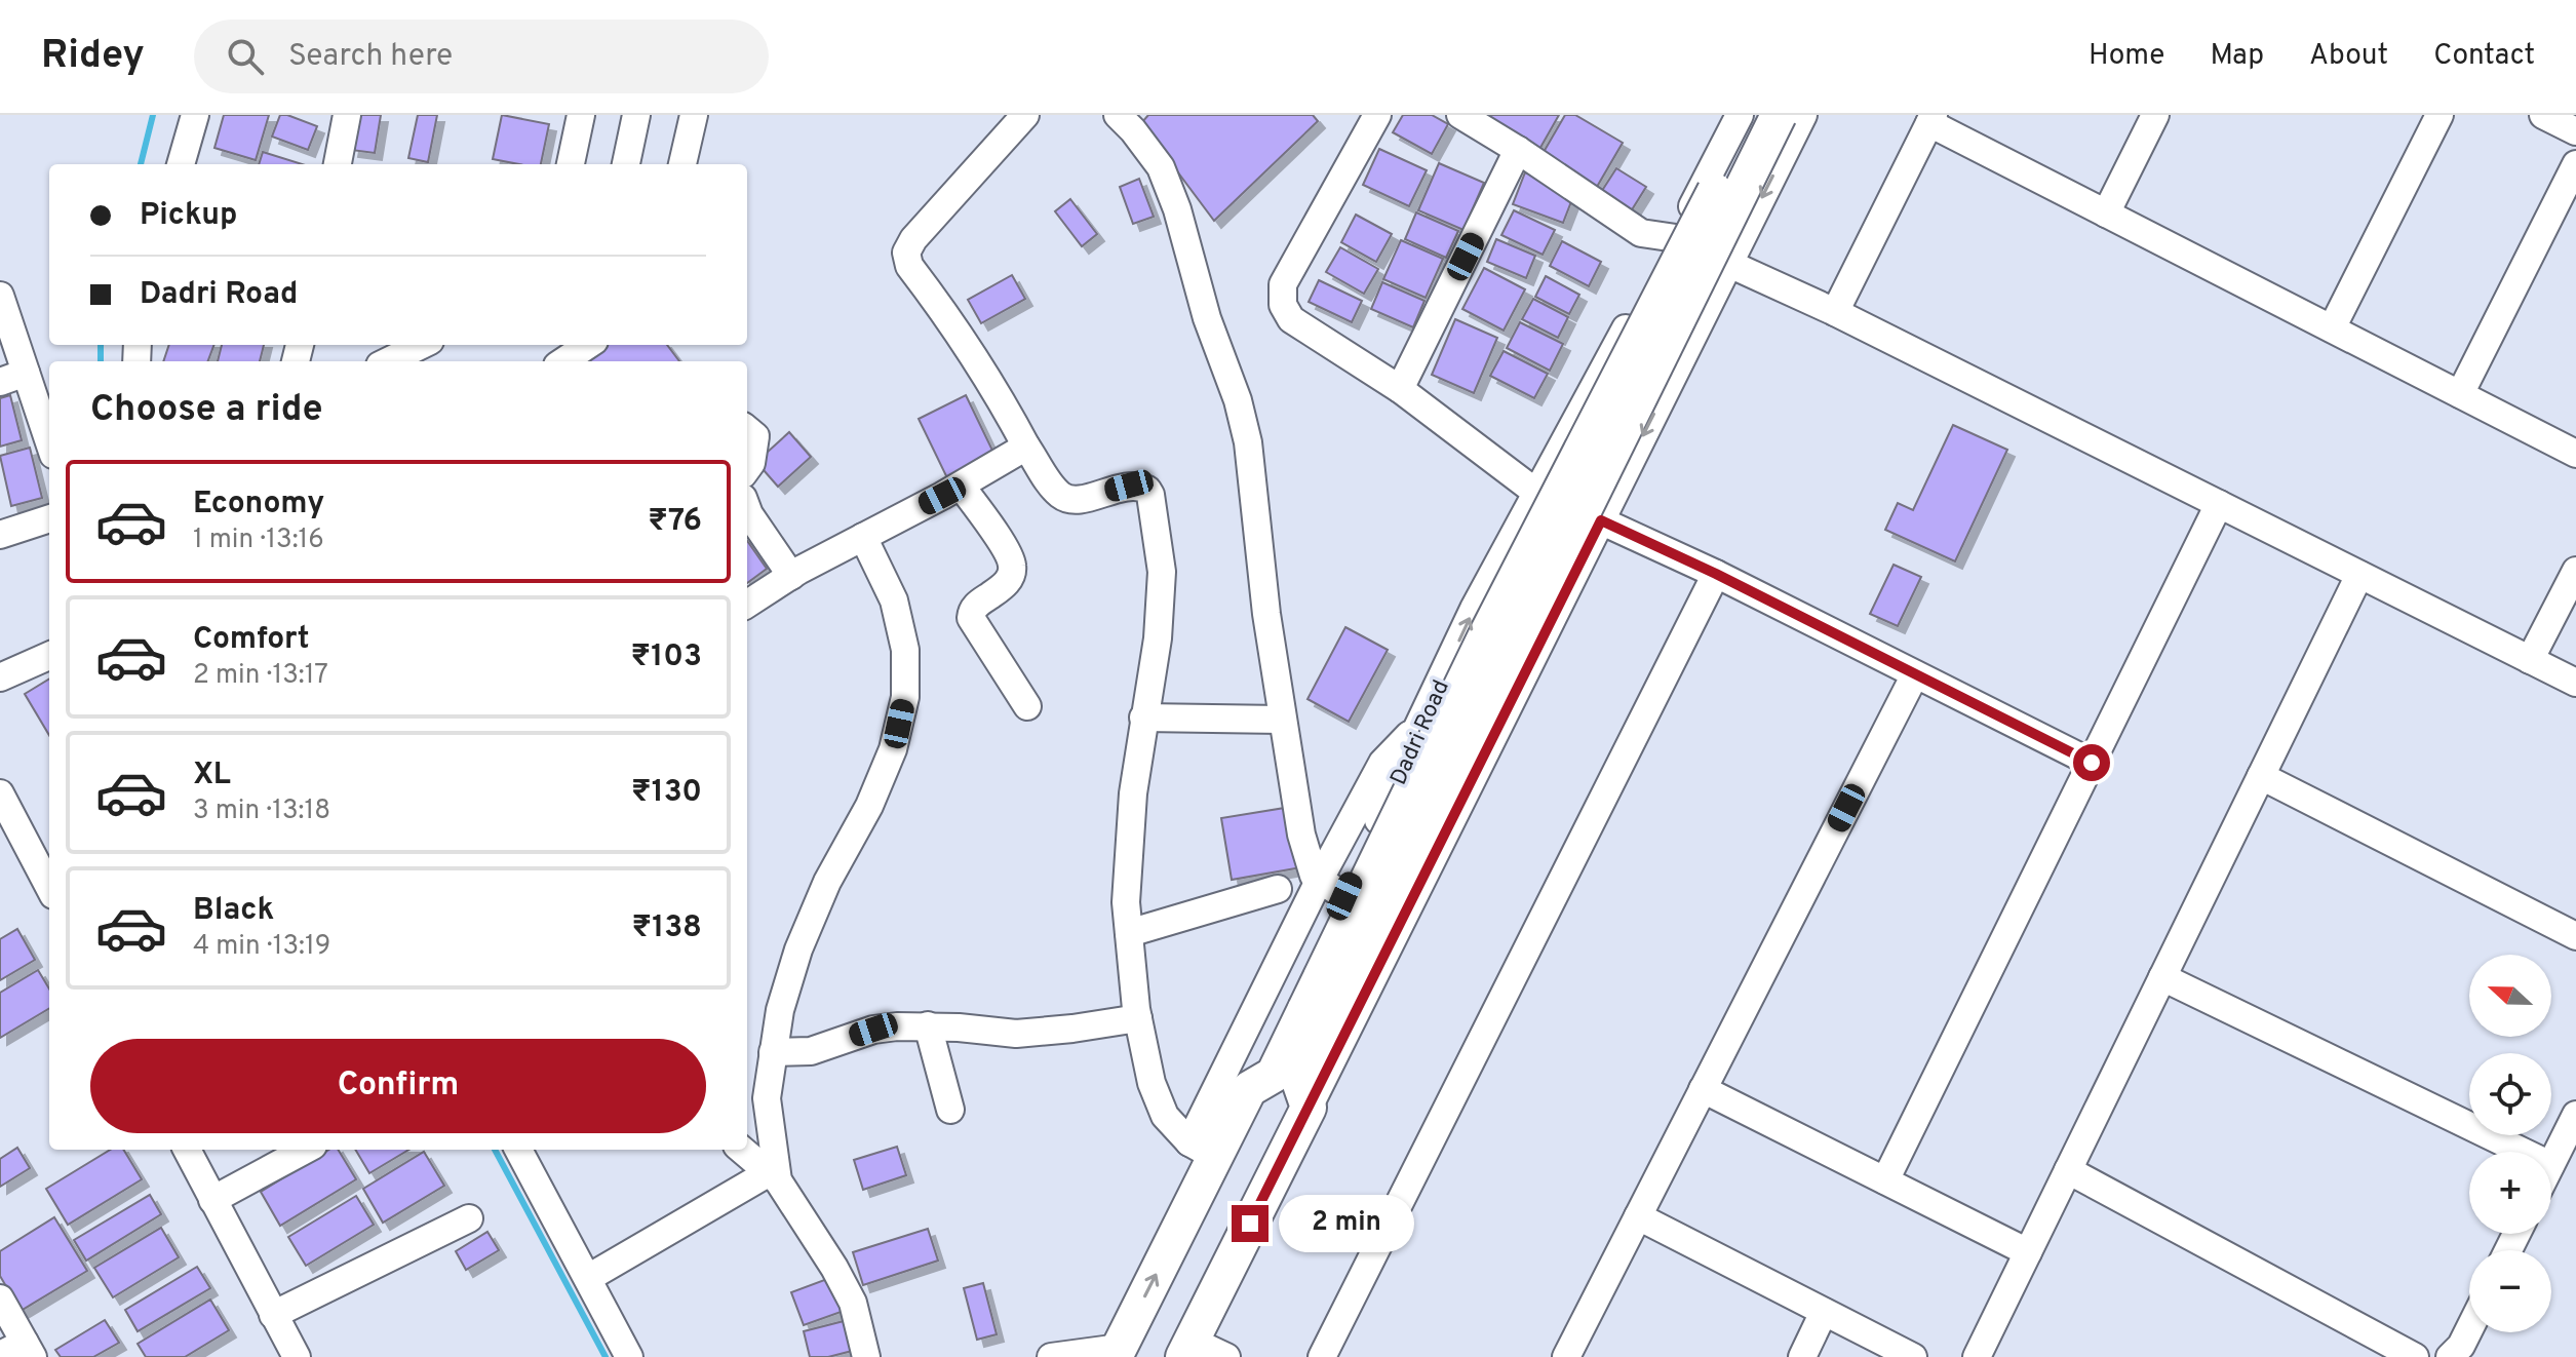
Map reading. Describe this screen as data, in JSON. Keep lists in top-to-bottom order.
{
  "streets": {
    "main road": ["Dadri Road"]
  },
  "north": "left",
  "page": {
    "header": "Ridey",
    "search": "Search here",
    "nav": [
      "Home",
      "Map",
      "About",
      "Contact"
    ],
    "banner": ["Pickup", "Dadri Road"],
    "heading": "Choose a ride",
    "list": [
      {
        "name": "Economy",
        "note": "1 min · 13:16",
        "value": "₹76"
      },
      {
        "name": "Comfort",
        "note": "2 min · 13:17",
        "value": "₹103"
      },
      {
        "name": "XL",
        "note": "3 min · 13:18",
        "value": "₹130"
      },
      {
        "name": "Black",
        "note": "4 min · 13:19",
        "value": "₹138"
      }
    ],
    "map_buttons": ["+", "−"],
    "buttons": "Confirm",
    "bubble": "2 min"
  }
}
